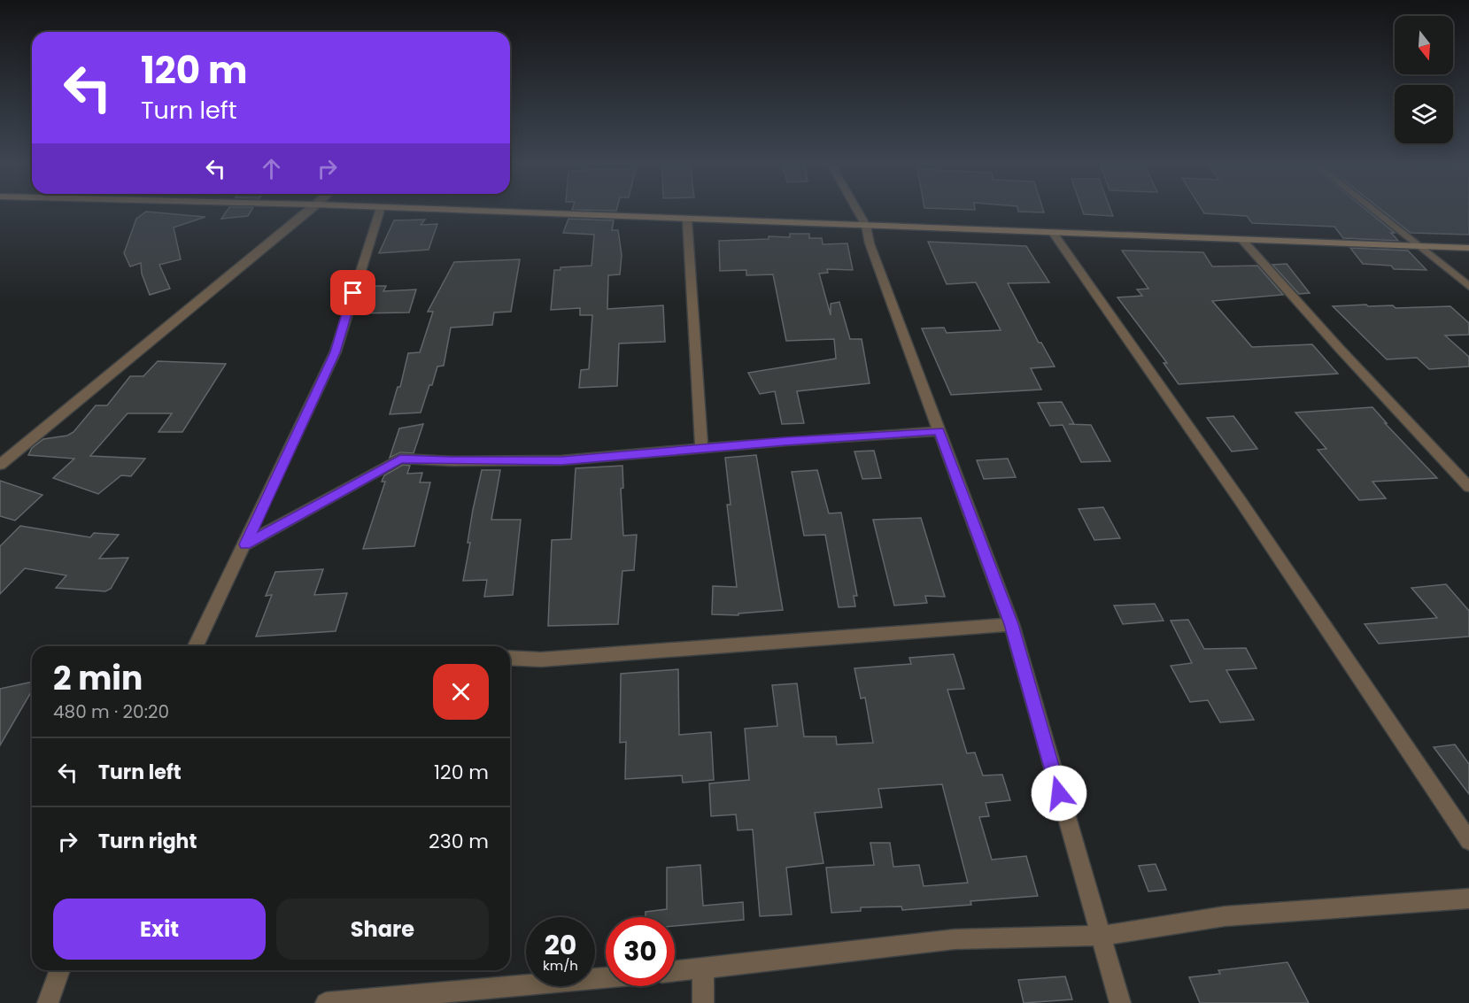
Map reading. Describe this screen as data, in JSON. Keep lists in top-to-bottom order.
{
  "north": "bottom",
  "page": {
    "turn": ["120 m", "Turn left"],
    "heading": ["2 min", "480 m · 20:20"],
    "list": [
      {
        "name": "Turn left",
        "value": "120 m"
      },
      {
        "name": "Turn right",
        "value": "230 m"
      }
    ],
    "buttons": ["Exit", "Share"],
    "speed": "20 km/h",
    "limit": "30"
  }
}
